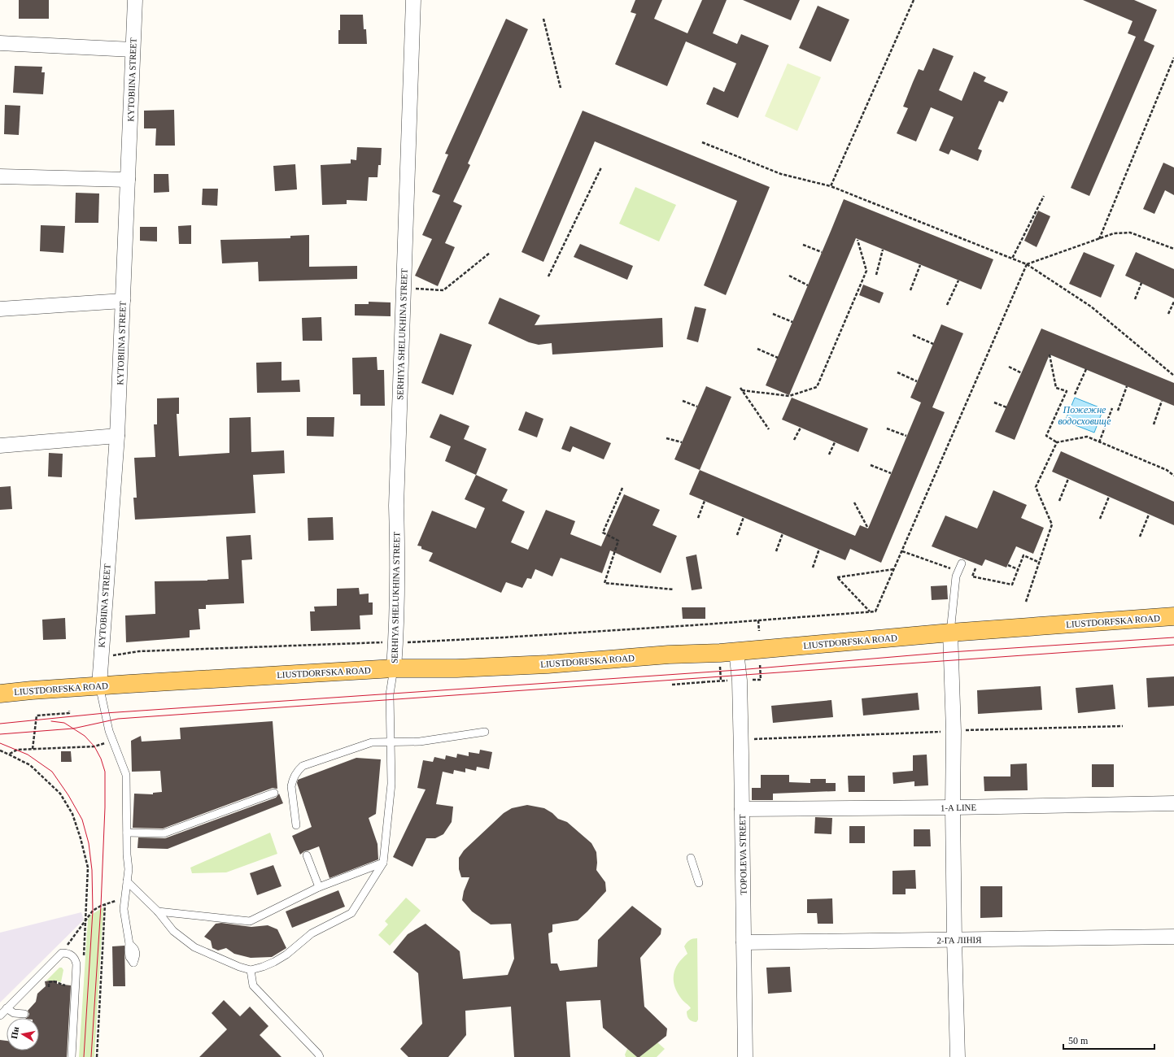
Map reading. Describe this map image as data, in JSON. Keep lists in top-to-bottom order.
{
  "streets": {
    "main road": ["LIUSTDORFSKA ROAD"],
    "street": [
      "KYTOBIINA STREET",
      "SERHIYA SHELUKHINA STREET",
      "1-A LINE",
      "TOPOLEVA STREET",
      "2-ГА ЛІНІЯ"
    ]
  },
  "crossings": [
    ["KYTOBIINA STREET", "LIUSTDORFSKA ROAD"],
    ["SERHIYA SHELUKHINA STREET", "LIUSTDORFSKA ROAD"],
    ["LIUSTDORFSKA ROAD", "TOPOLEVA STREET"],
    ["1-A LINE", "TOPOLEVA STREET"],
    ["TOPOLEVA STREET", "2-ГА ЛІНІЯ"]
  ],
  "water": ["Пожежне водосховище"],
  "scale_bar": "50 m",
  "north": "left"
}
